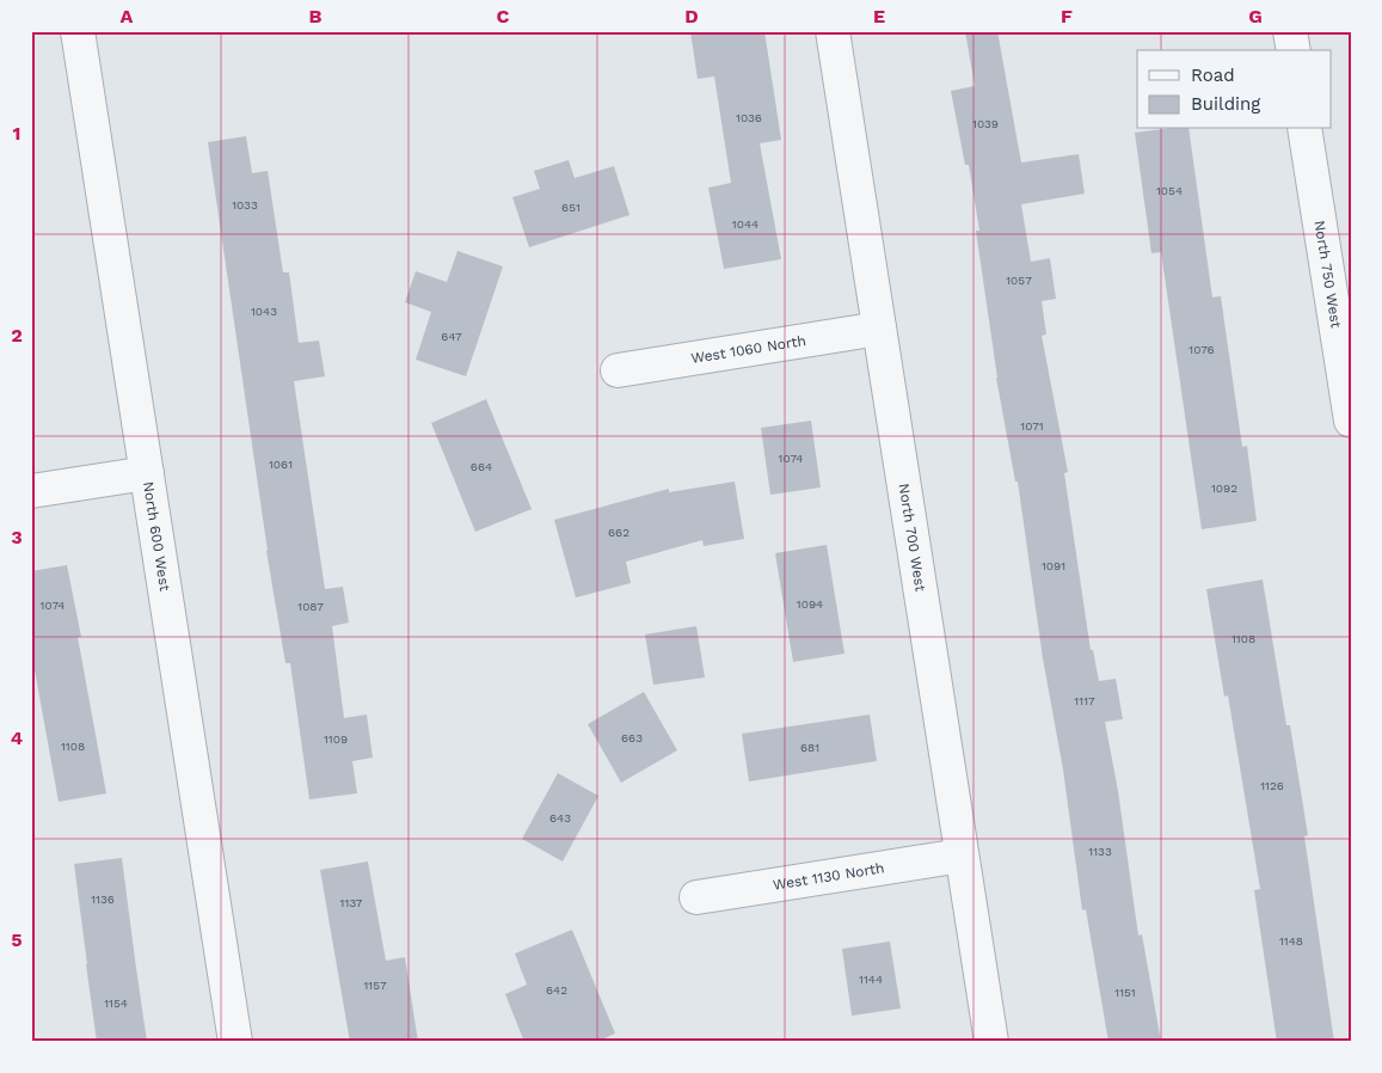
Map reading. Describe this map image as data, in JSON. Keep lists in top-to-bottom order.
{
  "streets": {
    "street": [
      "North 750 West",
      "West 1060 North",
      "North 600 West",
      "North 700 West",
      "West 1130 North"
    ]
  },
  "crossings": [
    ["West 1060 North", "North 700 West"],
    ["North 700 West", "West 1130 North"]
  ],
  "house_numbers": [
    "1036",
    "1039",
    "1054",
    "1033",
    "651",
    "1044",
    "1057",
    "1043",
    "647",
    "1076",
    "1071",
    "1074",
    "1061",
    "664",
    "1092",
    "662",
    "1091",
    "1094",
    "1074",
    "1087",
    "1108",
    "1117",
    "663",
    "1109",
    "1108",
    "681",
    "1126",
    "643",
    "1133",
    "1136",
    "1137",
    "1148",
    "1144",
    "1157",
    "642",
    "1151",
    "1154"
  ],
  "legend": ["Road", "Building"],
  "grid": {
    "columns": [
      "A",
      "B",
      "C",
      "D",
      "E",
      "F",
      "G"
    ],
    "rows": [
      "1",
      "2",
      "3",
      "4",
      "5"
    ]
  }
}
